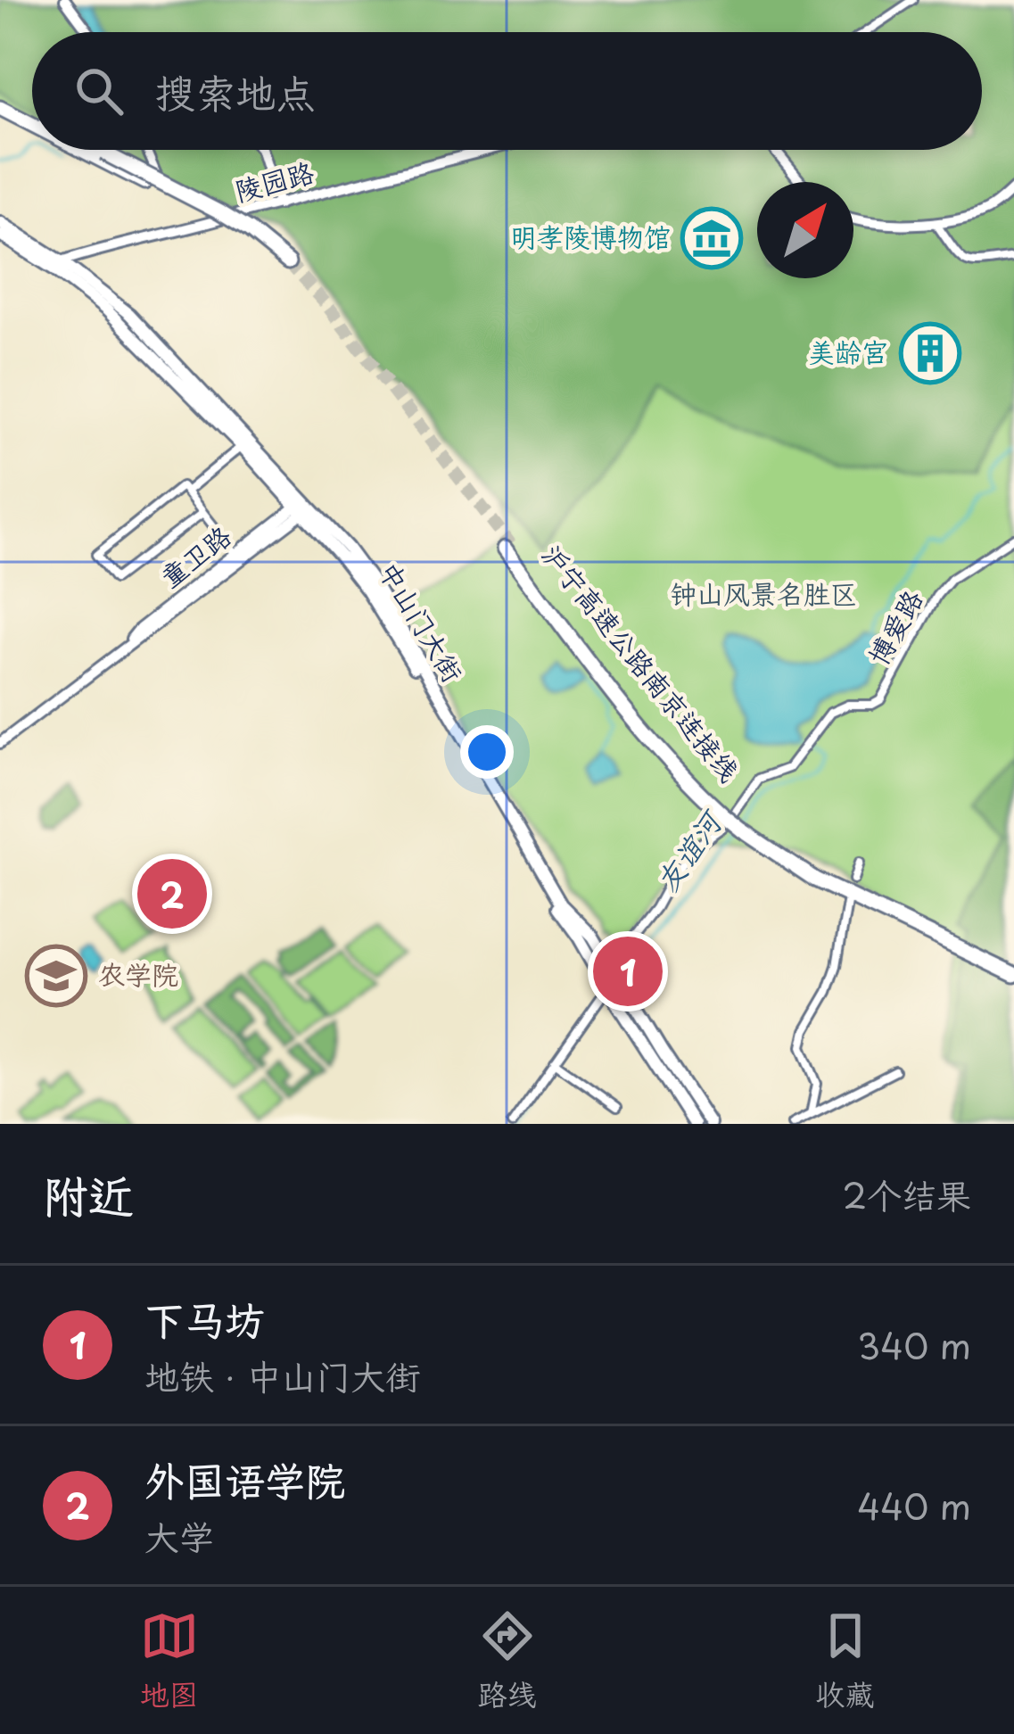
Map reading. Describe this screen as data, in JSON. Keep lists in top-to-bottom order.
{
  "streets": {
    "highway": ["沪宁高速公路南京连接线"],
    "main road": ["中山门大街"],
    "street": ["陵园路", "童卫路", "博爱路"]
  },
  "crossings": [
    ["陵园路", "中山门大街"],
    ["童卫路", "中山门大街"],
    ["中山门大街", "博爱路"]
  ],
  "water": ["友谊河"],
  "parks": ["钟山风景名胜区"],
  "places": {
    "museum": ["明孝陵博物馆"],
    "building": ["美龄宫"],
    "school or university": ["农学院"]
  },
  "north": "top right",
  "page": {
    "search": "搜索地点",
    "pins": ["2", "1"],
    "heading": ["附近", "2个结果"],
    "list": [
      {
        "mark": "1",
        "name": "下马坊",
        "note": "地铁 · 中山门大街",
        "value": "340 m"
      },
      {
        "mark": "2",
        "name": "外国语学院",
        "note": "大学",
        "value": "440 m"
      }
    ],
    "nav": ["地图", "路线", "收藏"]
  }
}
